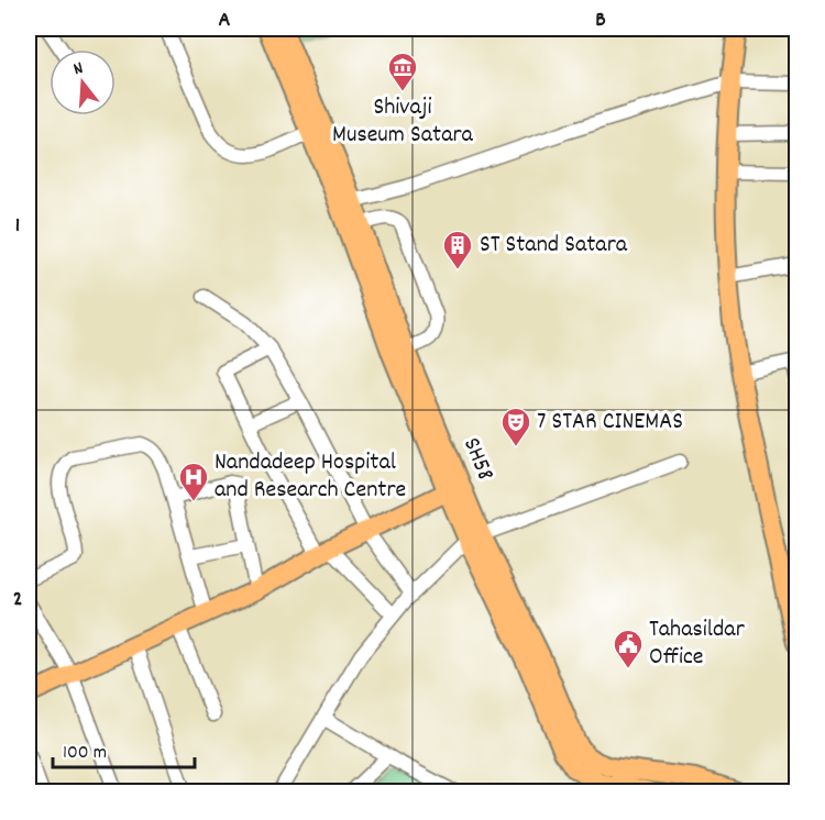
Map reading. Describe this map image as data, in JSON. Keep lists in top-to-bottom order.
{
  "streets": {
    "main road": ["SH58"]
  },
  "places": {
    "museum": ["Shivaji Museum Satara"],
    "building": ["ST Stand Satara"],
    "theatre": ["7 STAR CINEMAS"],
    "hospital": ["Nandadeep Hospital and Research Centre"],
    "public building": ["Tahasildar Office"]
  },
  "scale_bar": "100 m",
  "north": "top",
  "grid": {
    "columns": ["A", "B"],
    "rows": ["1", "2"]
  }
}
